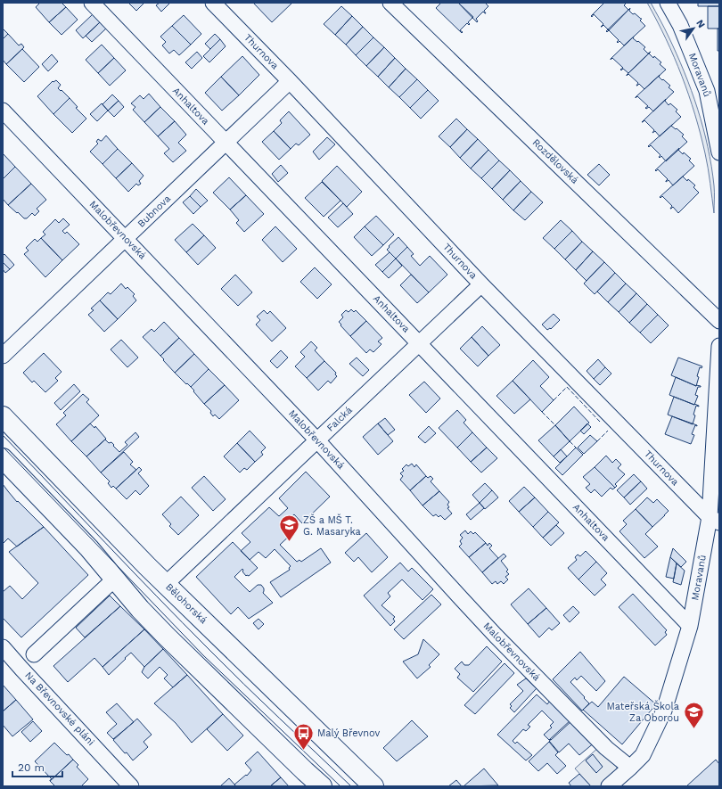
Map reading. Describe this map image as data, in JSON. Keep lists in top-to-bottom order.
{
  "streets": {
    "main road": ["Bělohorská"],
    "street": [
      "Thurnova",
      "Moravanů",
      "Anhaltova",
      "Rozdělovská",
      "Bubnova",
      "Malobřevnovská",
      "Falcká",
      "Na Břevnovské pláni"
    ]
  },
  "crossings": [
    ["Thurnova", "Moravanů"],
    ["Thurnova", "Bubnova"],
    ["Thurnova", "Falcká"],
    ["Moravanů", "Anhaltova"],
    ["Moravanů", "Malobřevnovská"],
    ["Anhaltova", "Bubnova"],
    ["Anhaltova", "Falcká"],
    ["Bubnova", "Malobřevnovská"],
    ["Malobřevnovská", "Falcká"],
    ["Falcká", "Bělohorská"]
  ],
  "places": {
    "school or university": ["ZŠ a MŠ T. G. Masaryka", "Mateřská Škola Za Oborou"],
    "bus stop": ["Malý Břevnov"]
  },
  "scale_bar": "20 m",
  "north": "top right"
}
